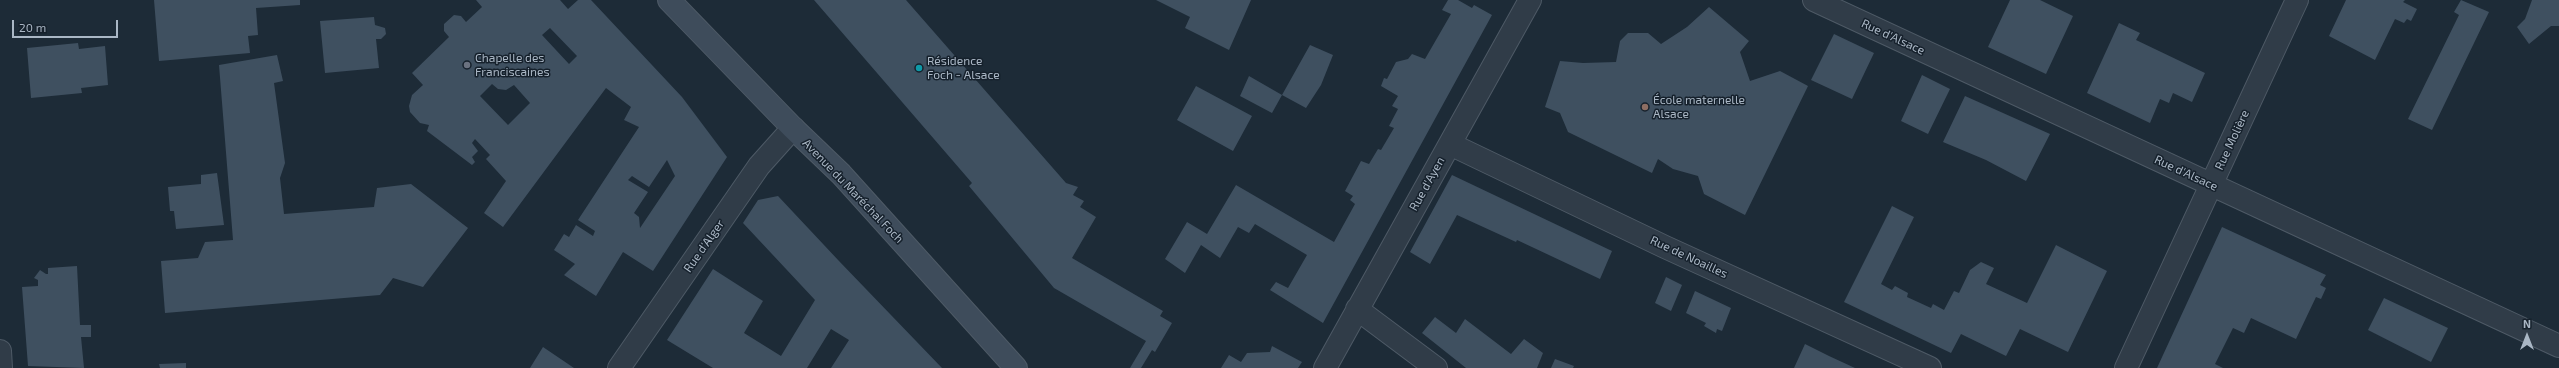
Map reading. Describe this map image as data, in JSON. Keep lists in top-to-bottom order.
{
  "streets": {
    "main road": ["Avenue du Maréchal Foch"],
    "street": [
      "Rue d'Alsace",
      "Rue Molière",
      "Rue d'Ayen",
      "Rue d'Alger",
      "Rue de Noailles"
    ]
  },
  "crossings": [
    ["Rue d'Alsace", "Rue Molière"],
    ["Rue d'Ayen", "Rue de Noailles"],
    ["Avenue du Maréchal Foch", "Rue d'Alger"]
  ],
  "places": ["Chapelle des Franciscaines", "Résidence Foch - Alsace", "École maternelle Alsace"],
  "scale_bar": "20 m",
  "north": "top"
}
